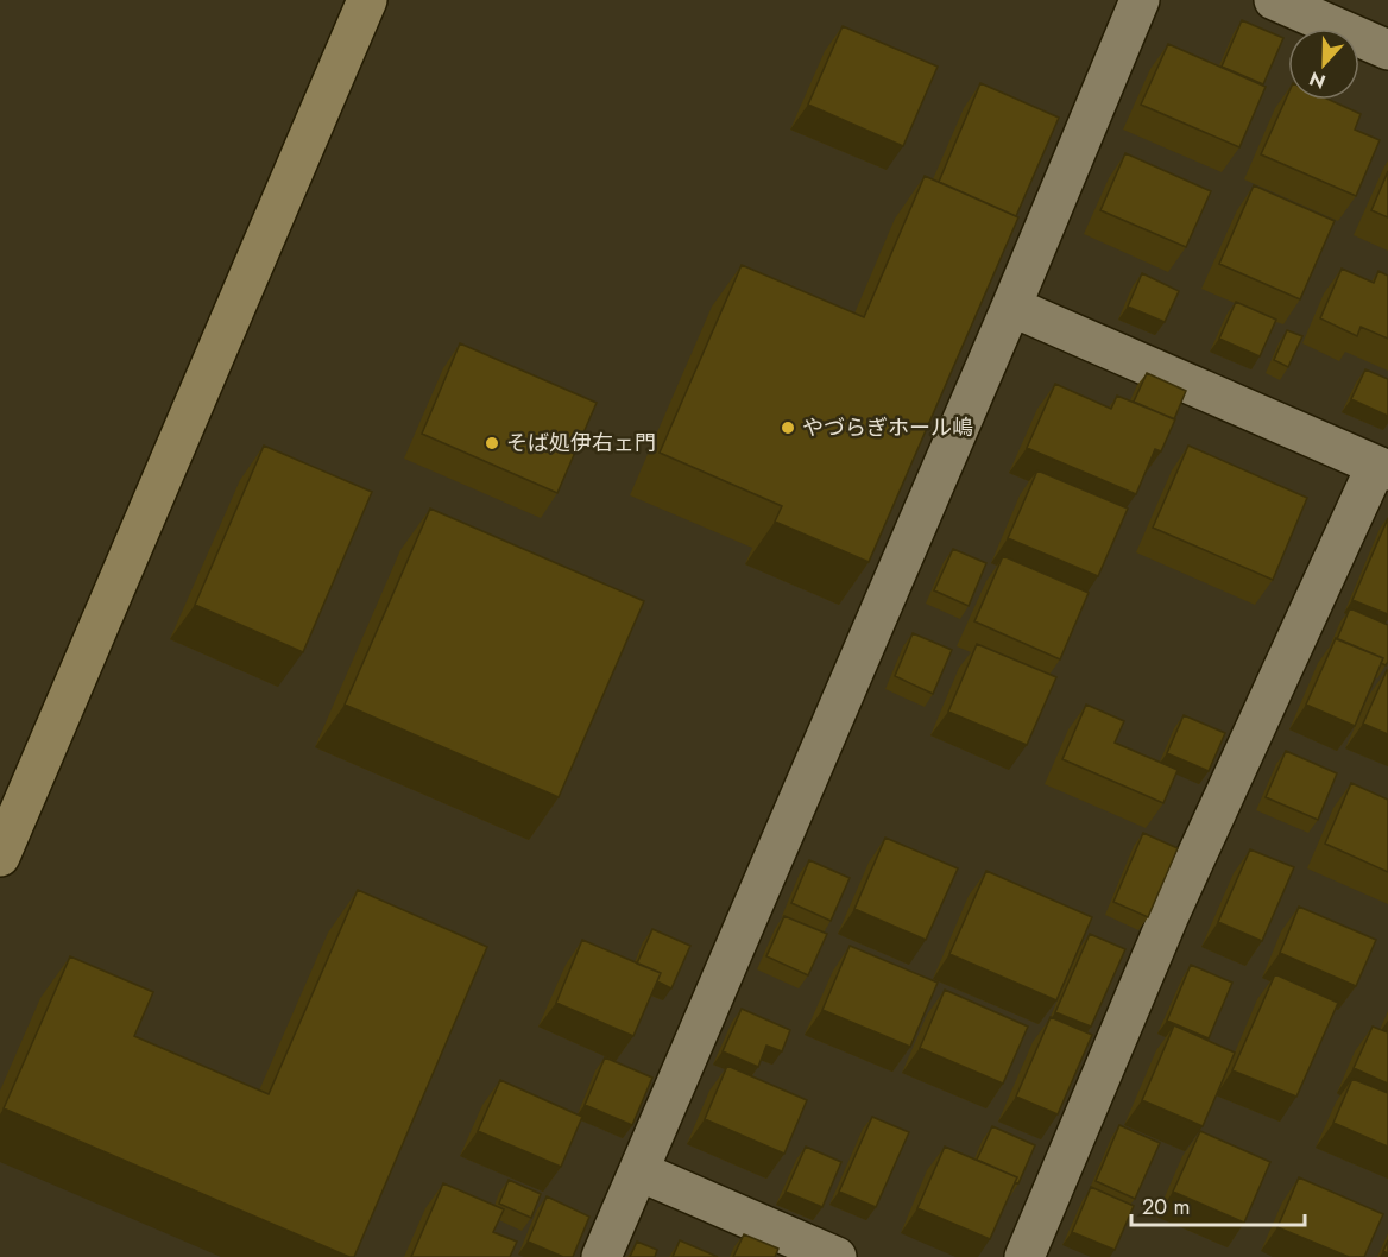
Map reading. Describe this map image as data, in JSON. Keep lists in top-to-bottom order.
{
  "places": ["やづらぎホール嶋", "そば処伊右ェ門"],
  "scale_bar": "20 m",
  "north": "bottom"
}
